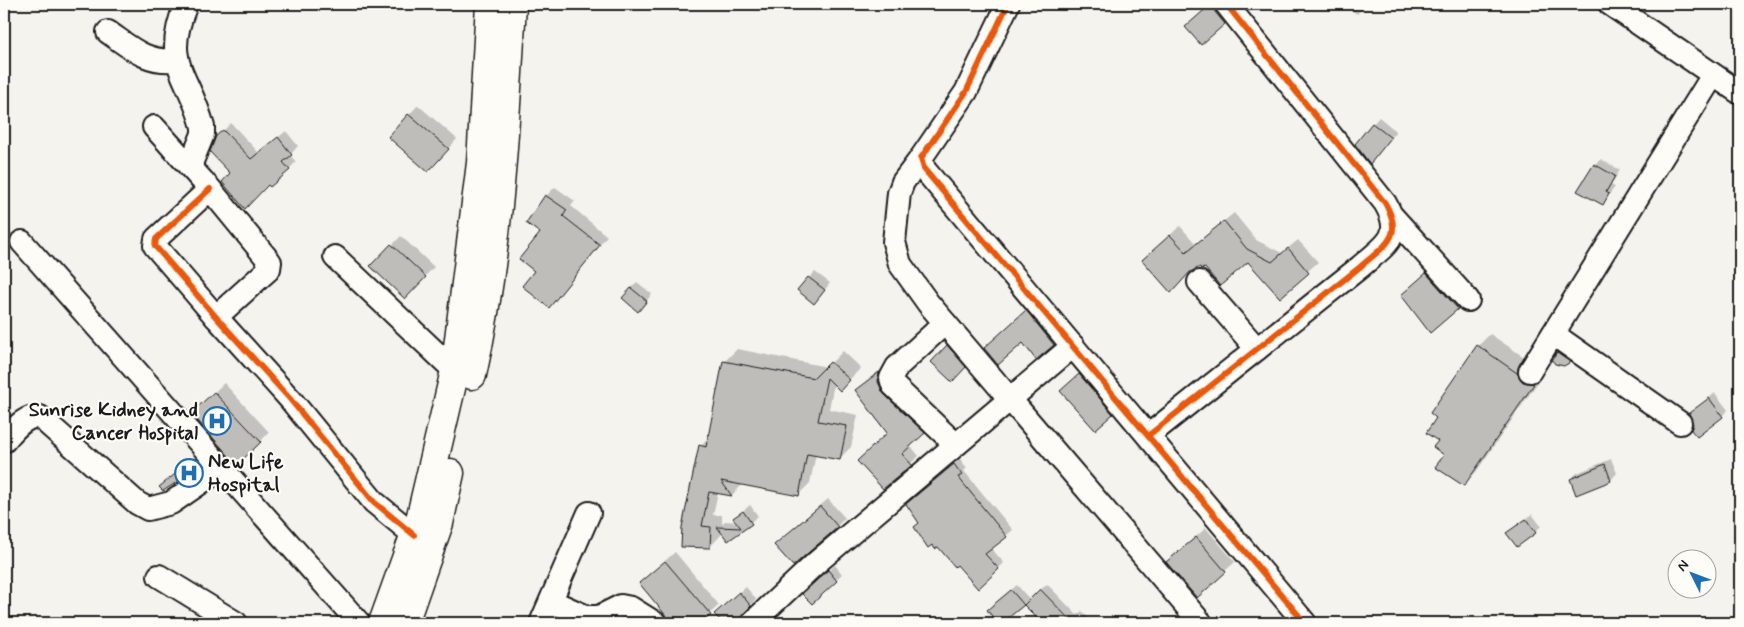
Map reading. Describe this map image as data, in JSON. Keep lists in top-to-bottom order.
{
  "places": {
    "hospital": ["Sunrise Kidney and Cancer Hospital", "New Life Hospital"]
  },
  "north": "top left"
}
